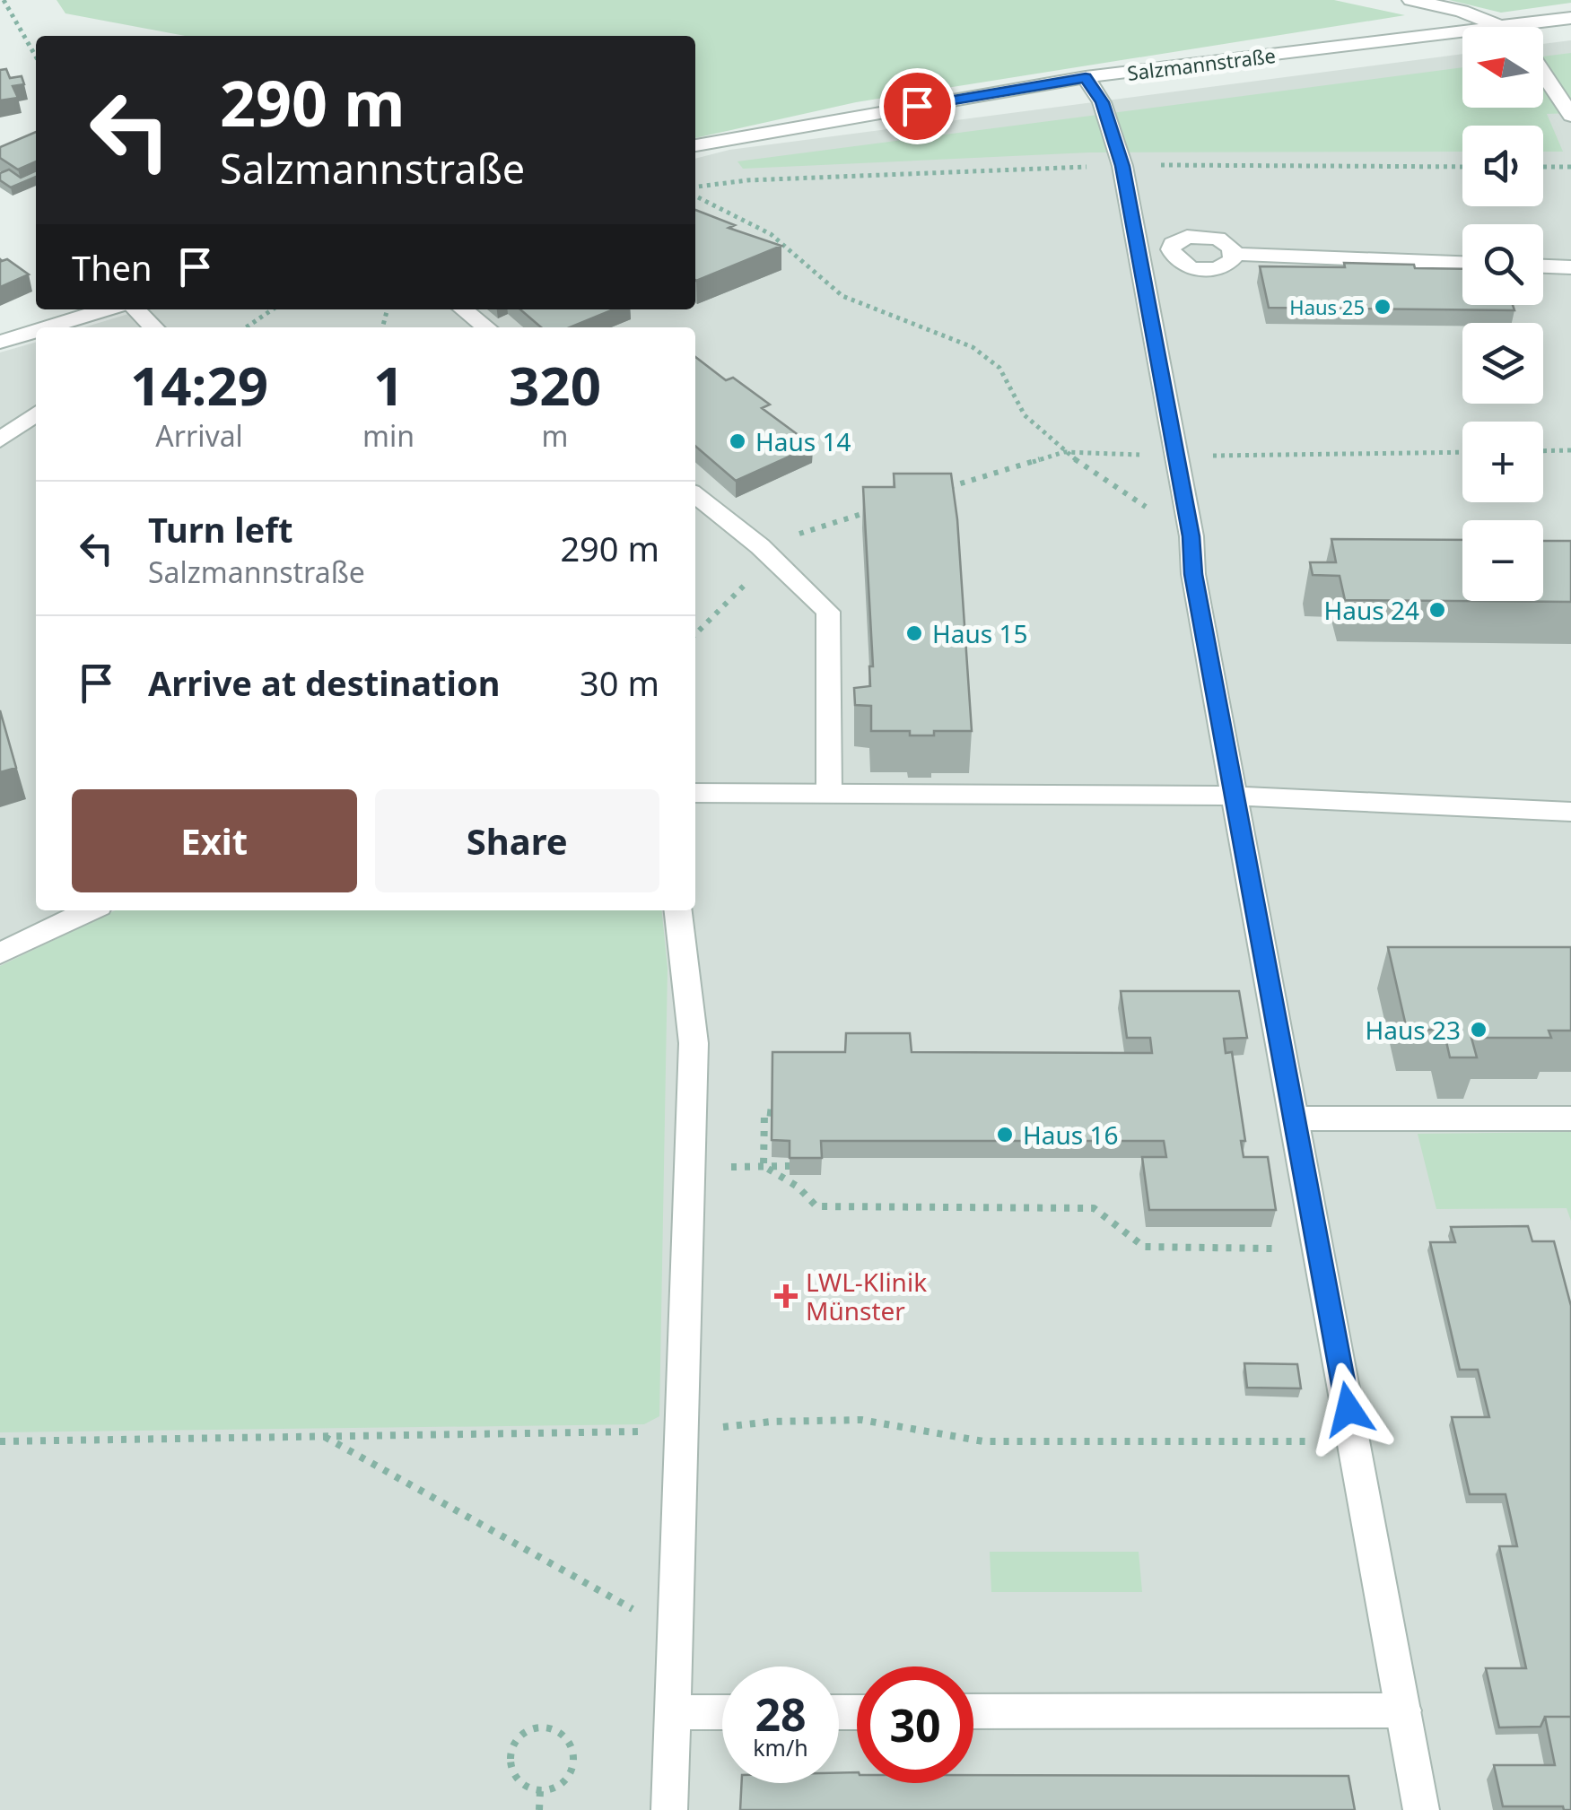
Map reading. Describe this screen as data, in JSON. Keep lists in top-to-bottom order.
{
  "streets": {
    "street": ["Salzmannstraße"]
  },
  "places": {
    "other": [
      "Haus 25",
      "Haus 14",
      "Haus 24",
      "Haus 15",
      "Haus 23",
      "Haus 16"
    ],
    "health": ["LWL-Klinik Münster"]
  },
  "north": "left",
  "page": {
    "map_buttons": ["+", "−"],
    "turn": ["290 m", "Salzmannstraße"],
    "then": "Then",
    "eta": [
      "14:29",
      "Arrival",
      "1",
      "min",
      "320",
      "m"
    ],
    "list": [
      {
        "name": "Turn left",
        "note": "Salzmannstraße",
        "value": "290 m"
      },
      {
        "name": "Arrive at destination",
        "value": "30 m"
      }
    ],
    "buttons": ["Exit", "Share"],
    "speed": "28 km/h",
    "limit": "30"
  }
}
